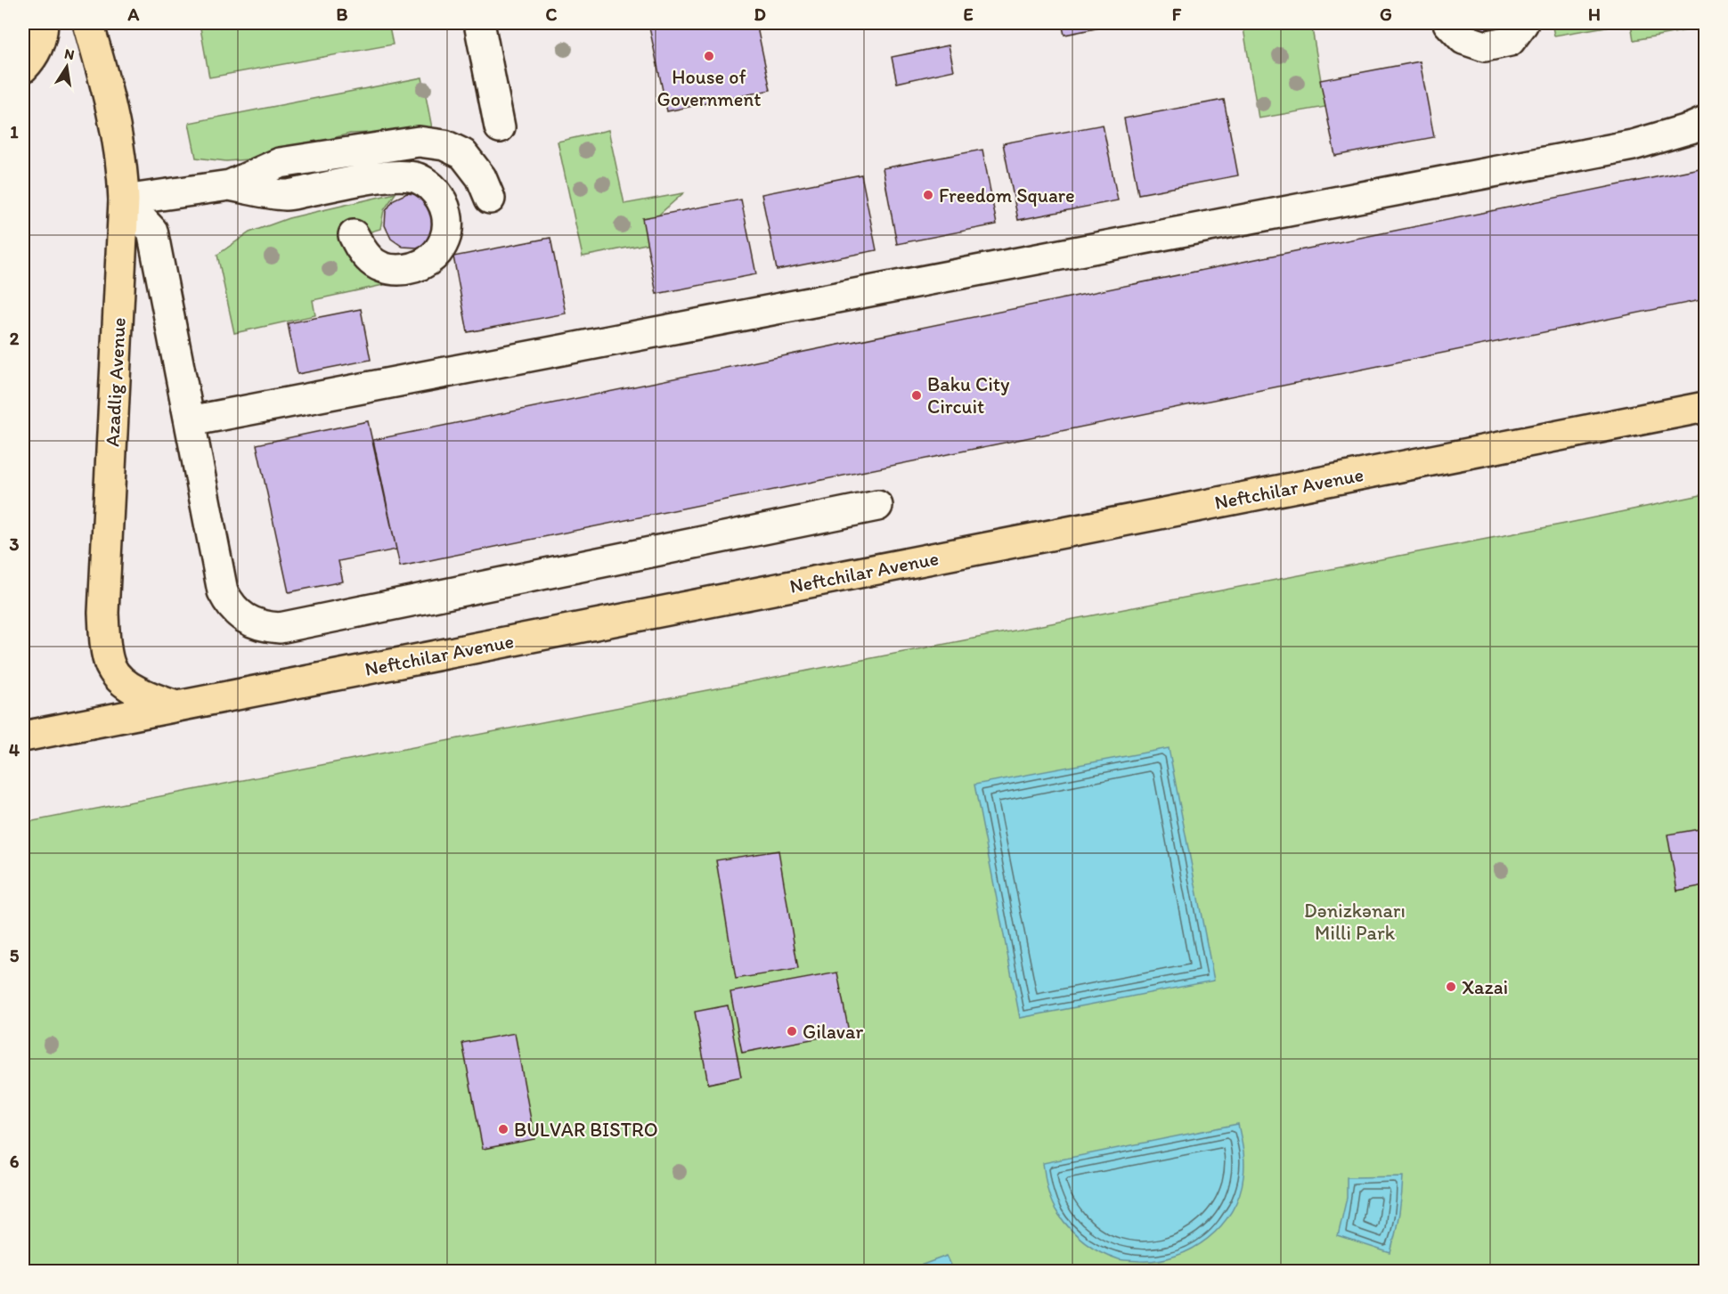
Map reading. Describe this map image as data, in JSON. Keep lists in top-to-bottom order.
{
  "streets": {
    "highway": ["Azadlig Avenue", "Neftchilar Avenue"]
  },
  "crossings": [
    ["Azadlig Avenue", "Neftchilar Avenue"]
  ],
  "parks": ["Dənizkənarı Milli Park"],
  "places": [
    "House of Government",
    "Freedom Square",
    "Baku City Circuit",
    "Xazai",
    "Gilavar",
    "BULVAR BISTRO"
  ],
  "north": "top",
  "grid": {
    "columns": [
      "A",
      "B",
      "C",
      "D",
      "E",
      "F",
      "G",
      "H"
    ],
    "rows": [
      "1",
      "2",
      "3",
      "4",
      "5",
      "6"
    ]
  }
}
